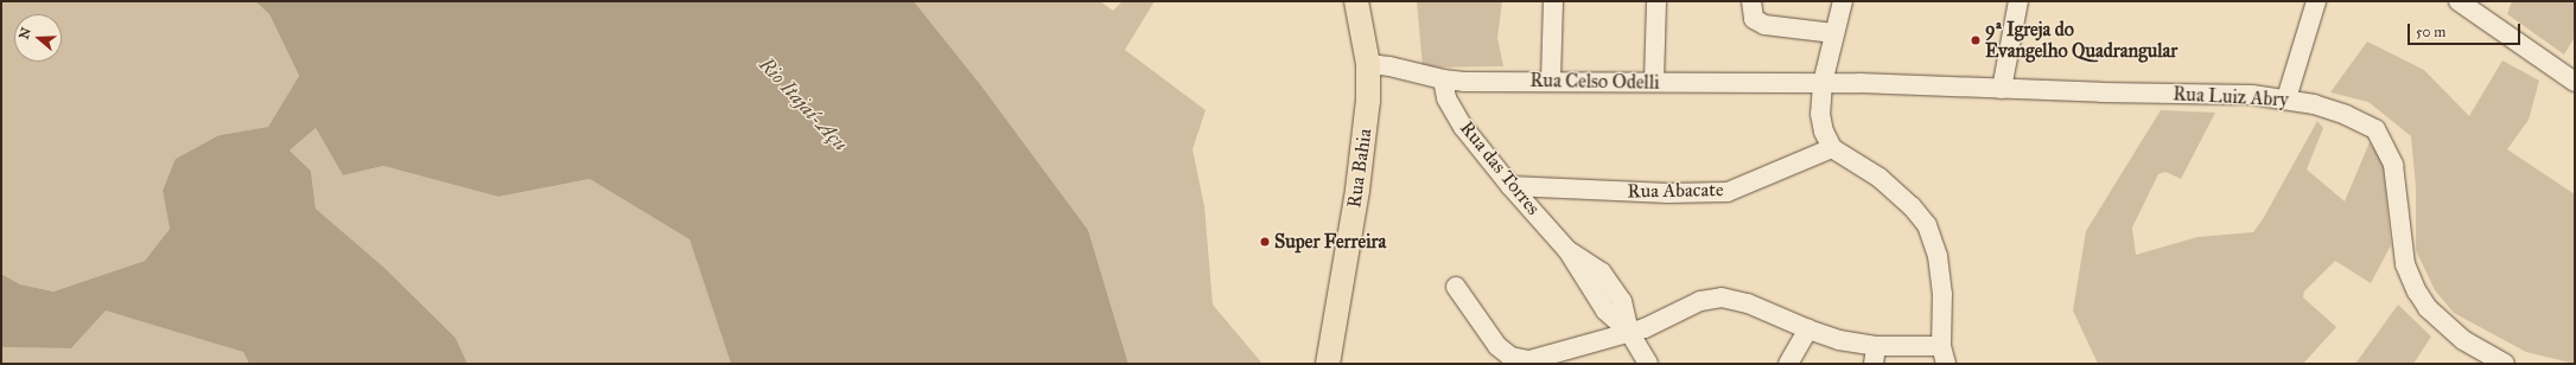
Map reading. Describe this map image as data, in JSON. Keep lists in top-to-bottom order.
{
  "streets": {
    "main road": ["Rua Bahia"],
    "street": [
      "Rua Celso Odelli",
      "Rua Luiz Abry",
      "Rua das Torres",
      "Rua Abacate"
    ]
  },
  "crossings": [
    ["Rua Celso Odelli", "Rua Luiz Abry"],
    ["Rua Celso Odelli", "Rua Bahia"],
    ["Rua Celso Odelli", "Rua das Torres"],
    ["Rua das Torres", "Rua Abacate"]
  ],
  "water": ["Rio Itajaí-Açu"],
  "places": ["9ª Igreja do Evangelho Quadrangular", "Super Ferreira"],
  "scale_bar": "50 m",
  "north": "left"
}
